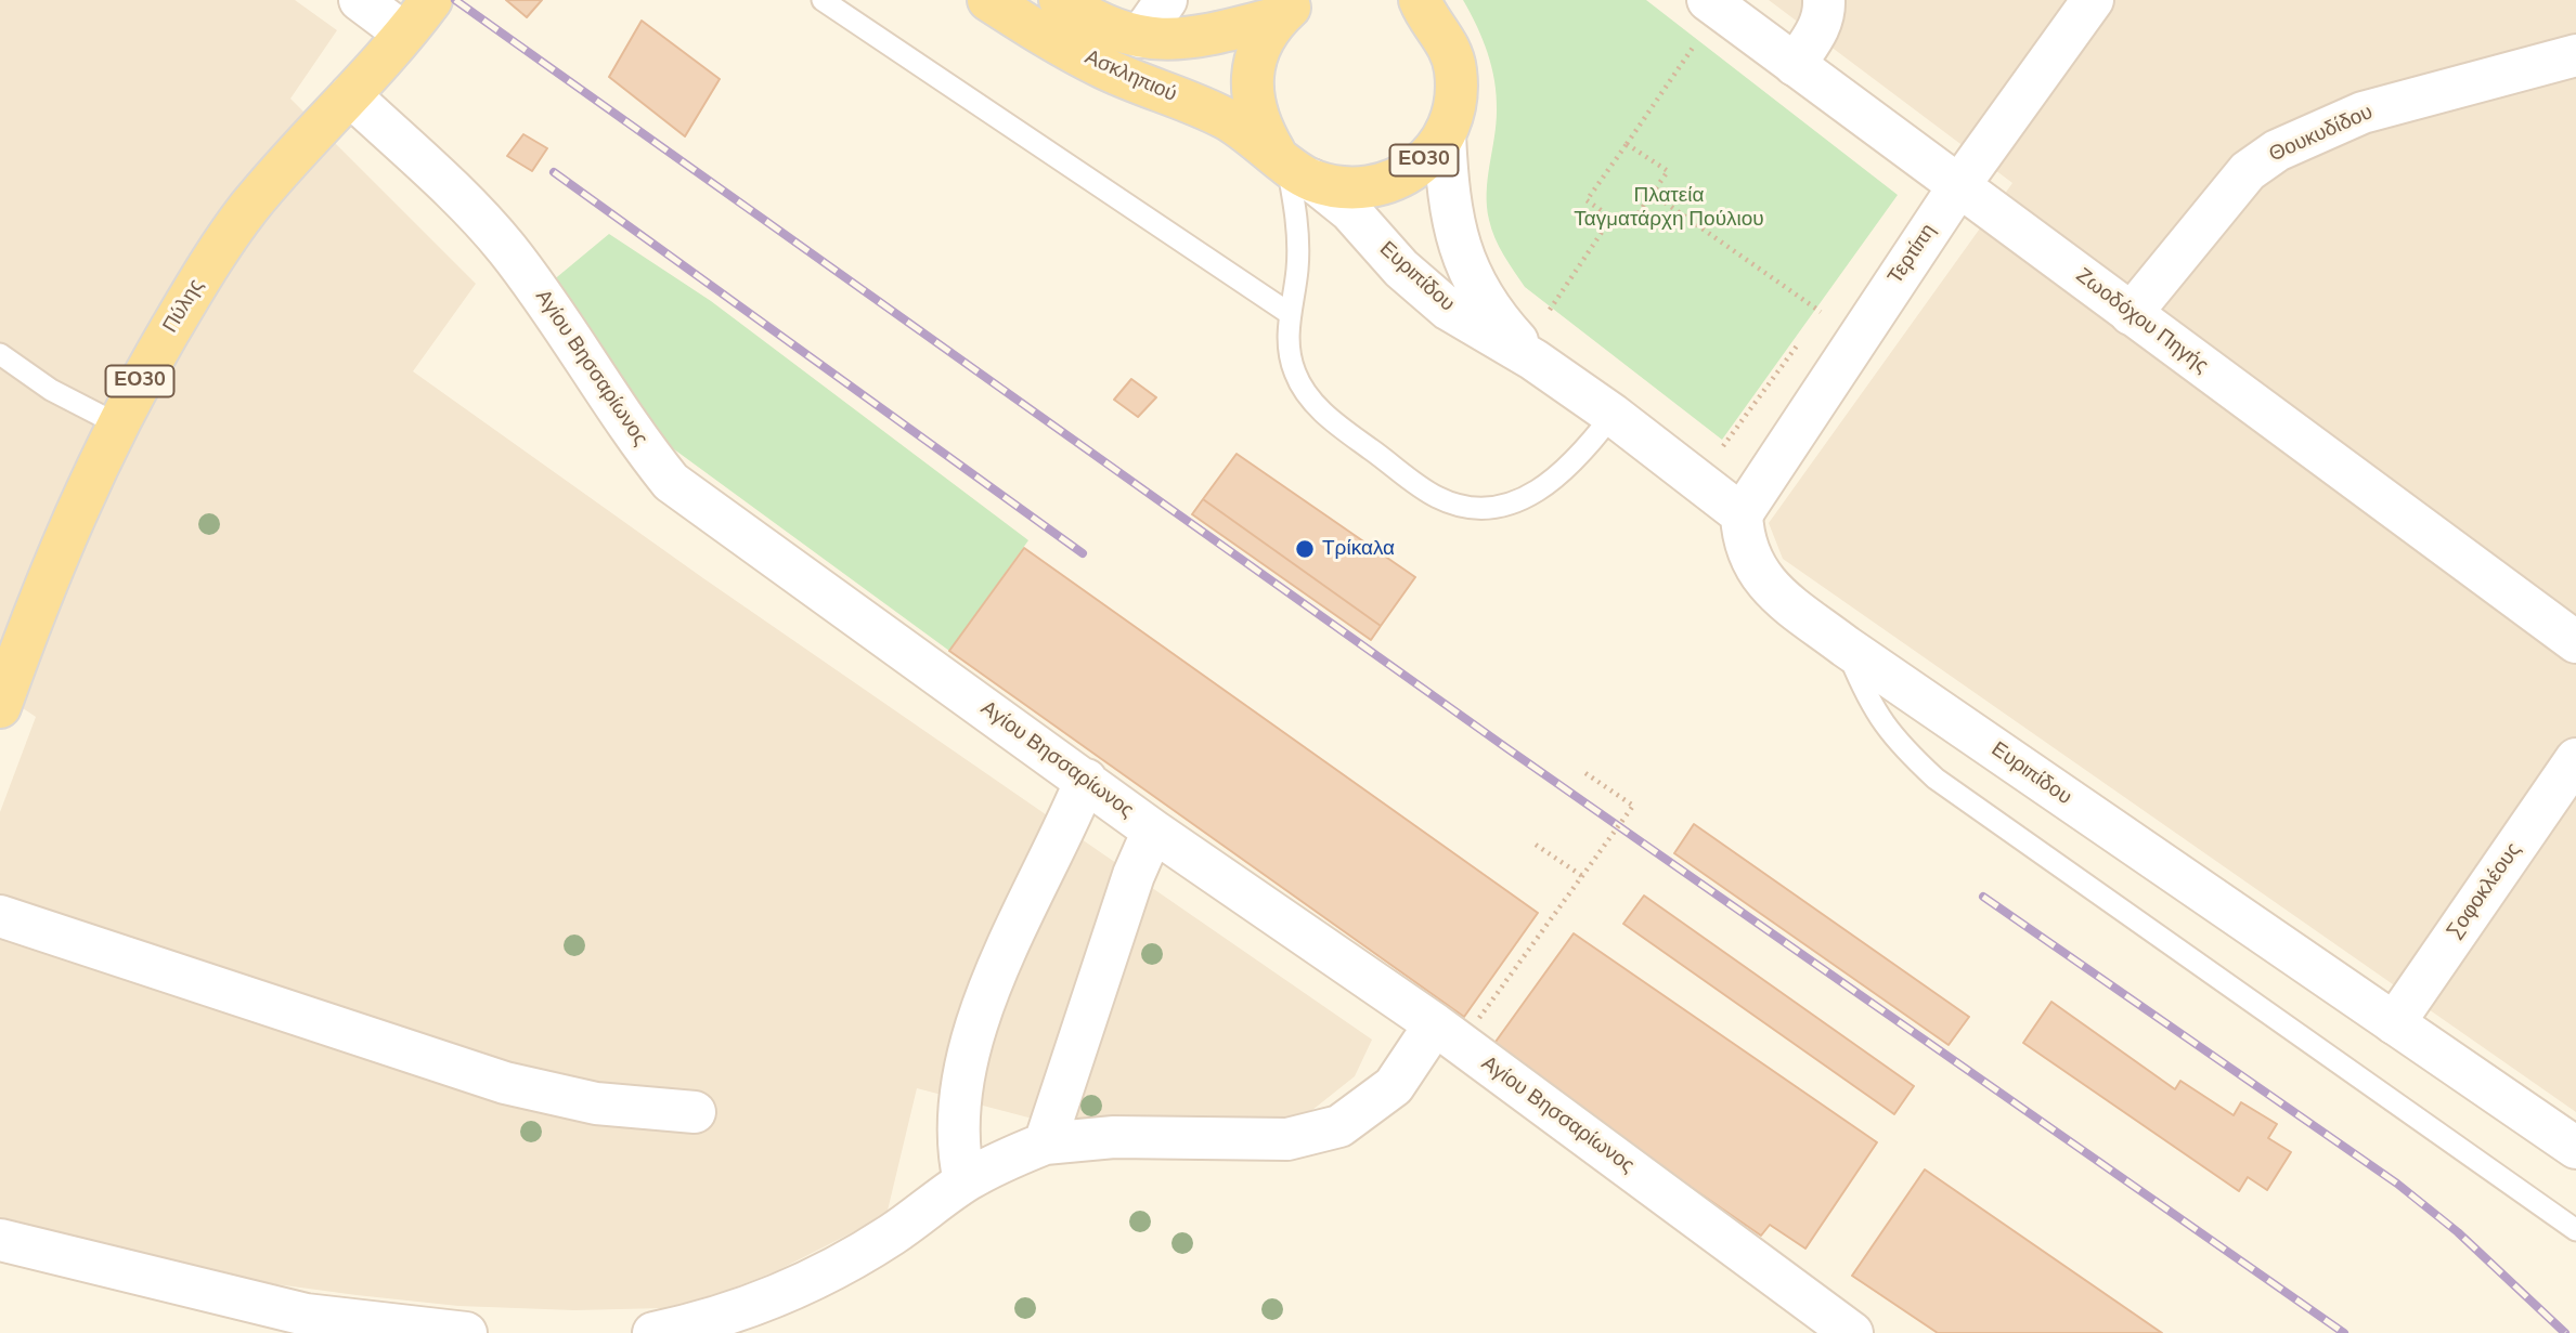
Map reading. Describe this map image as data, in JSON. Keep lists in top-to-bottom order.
{
  "streets": {
    "main road": ["Ασκληπιού", "ΕΟ30", "Πύλης"],
    "street": [
      "Θουκυδίδου",
      "Τερτίπη",
      "Ευριπίδου",
      "Ζωοδόχου Πηγής",
      "Αγίου Βησσαρίωνος",
      "Σοφοκλέους"
    ]
  },
  "crossings": [
    ["Ασκληπιού", "Ευριπίδου"],
    ["Θουκυδίδου", "Ζωοδόχου Πηγής"],
    ["ΕΟ30", "Πύλης"],
    ["Τερτίπη", "Ευριπίδου"],
    ["Τερτίπη", "Ζωοδόχου Πηγής"],
    ["Ευριπίδου", "Σοφοκλέους"],
    ["Πύλης", "Αγίου Βησσαρίωνος"]
  ],
  "parks": ["Πλατεία Ταγματάρχη Πούλιου"],
  "places": ["Τρίκαλα"]
}
